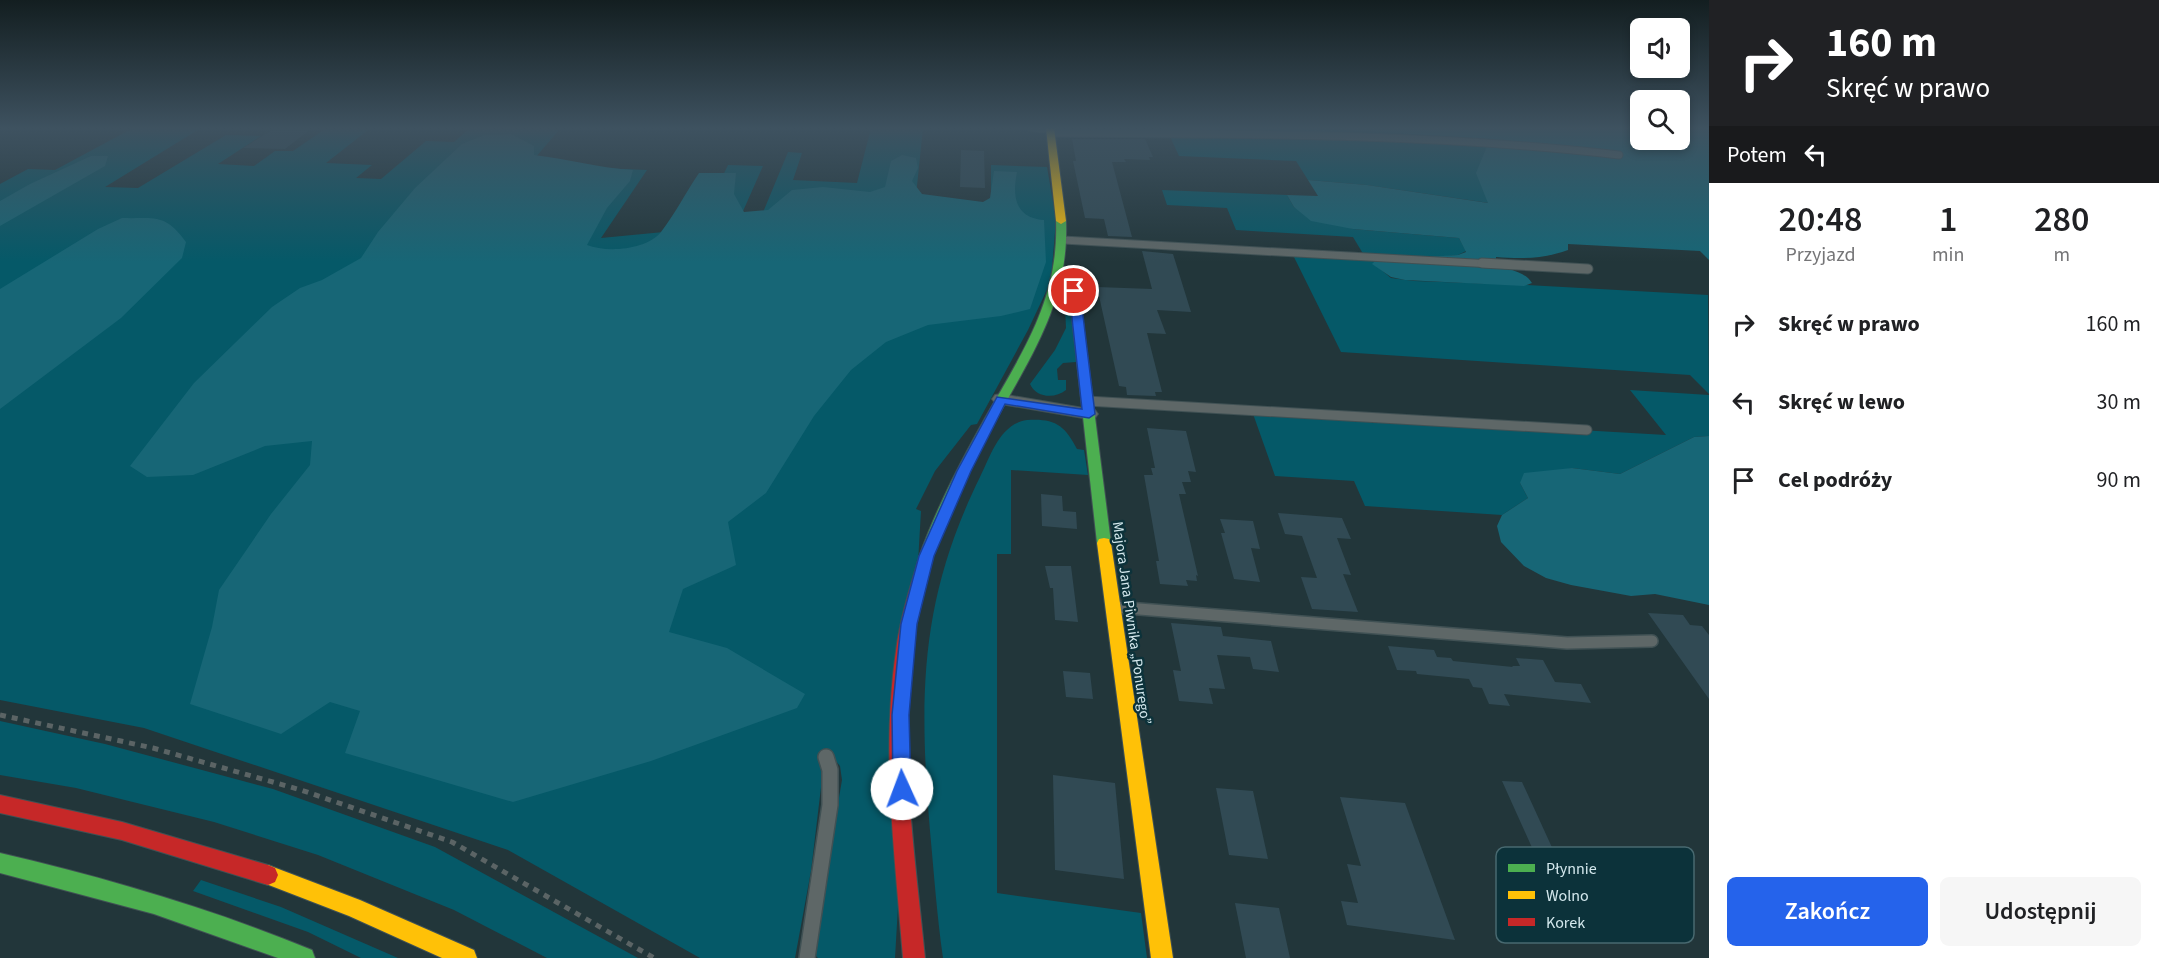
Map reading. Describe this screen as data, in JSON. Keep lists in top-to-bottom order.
{
  "streets": {
    "main road": ["Majora Jana Piwnika „Ponurego”"]
  },
  "legend": ["Płynnie", "Wolno", "Korek"],
  "page": {
    "turn": ["160 m", "Skręć w prawo"],
    "then": "Potem",
    "eta": [
      "20:48",
      "Przyjazd",
      "1",
      "min",
      "280",
      "m"
    ],
    "list": [
      {
        "name": "Skręć w prawo",
        "value": "160 m"
      },
      {
        "name": "Skręć w lewo",
        "value": "30 m"
      },
      {
        "name": "Cel podróży",
        "value": "90 m"
      }
    ],
    "buttons": ["Zakończ", "Udostępnij"]
  }
}
